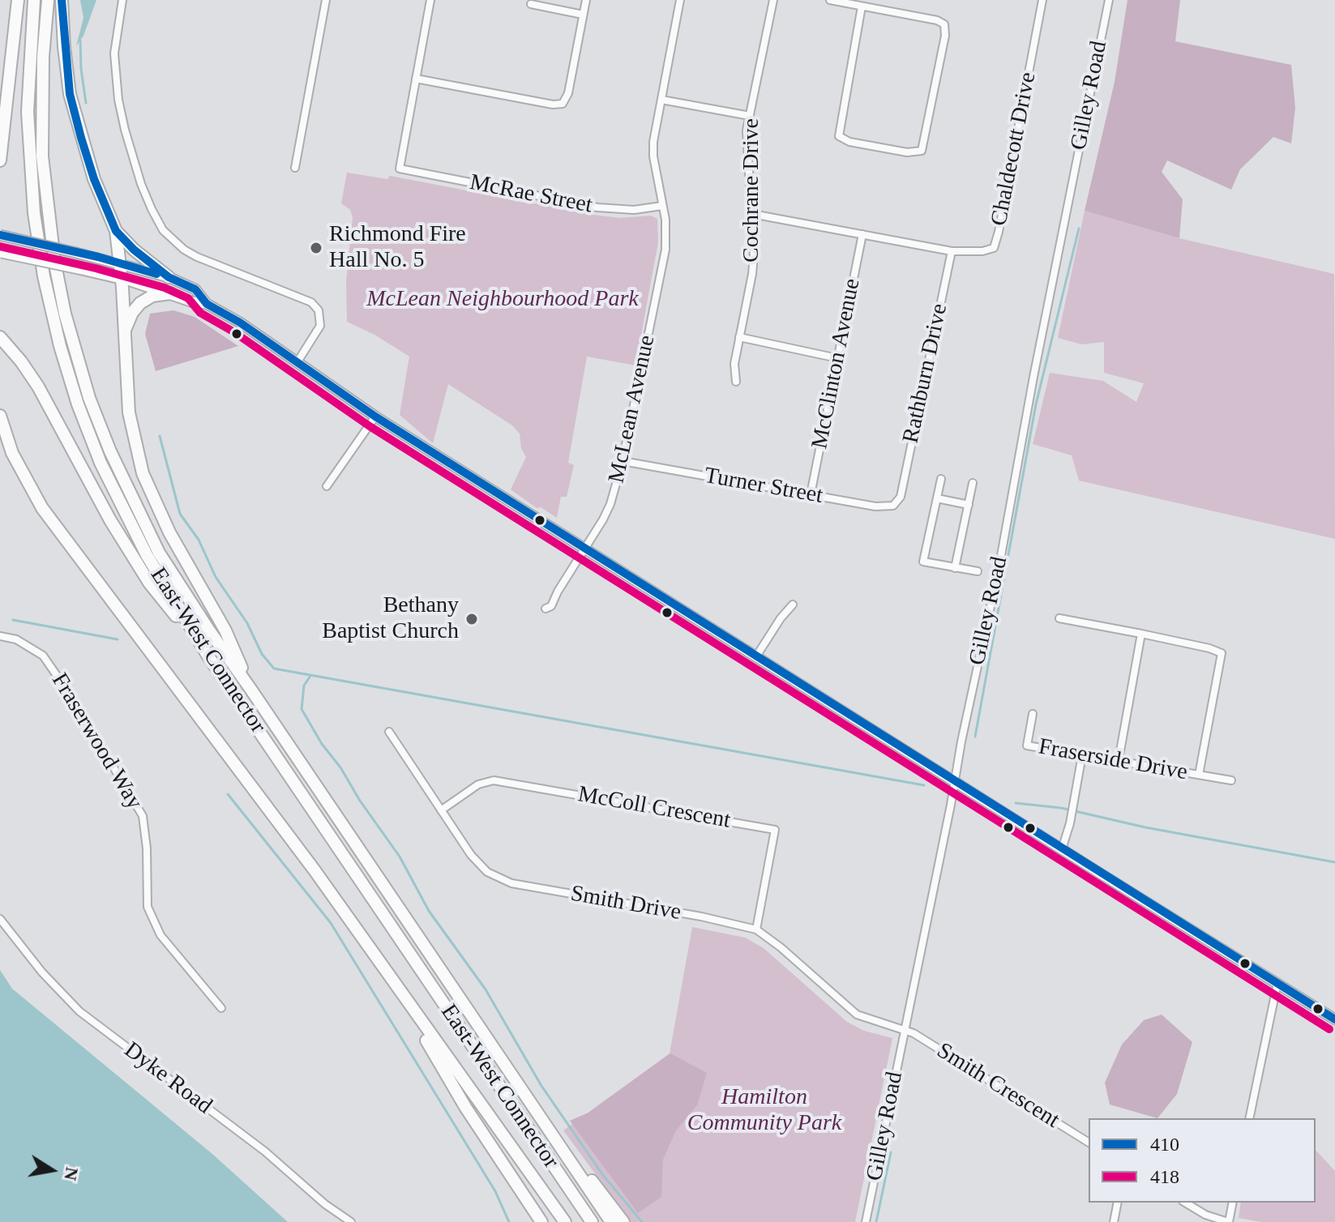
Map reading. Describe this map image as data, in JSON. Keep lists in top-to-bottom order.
{
  "streets": {
    "highway": ["East-West Connector"],
    "street": [
      "Gilley Road",
      "Chaldecott Drive",
      "Cochrane Drive",
      "McRae Street",
      "McClinton Avenue",
      "Rathburn Drive",
      "McLean Avenue",
      "Turner Street",
      "Fraserwood Way",
      "Fraserside Drive",
      "McColl Crescent",
      "Smith Drive",
      "Dyke Road",
      "Smith Crescent"
    ]
  },
  "crossings": [
    ["Gilley Road", "Smith Drive"],
    ["Gilley Road", "Smith Crescent"],
    ["Chaldecott Drive", "Cochrane Drive"],
    ["Chaldecott Drive", "McClinton Avenue"],
    ["Chaldecott Drive", "Rathburn Drive"],
    ["McRae Street", "McLean Avenue"],
    ["McClinton Avenue", "Turner Street"],
    ["Rathburn Drive", "Turner Street"],
    ["McLean Avenue", "Turner Street"],
    ["McColl Crescent", "Smith Drive"],
    ["Smith Drive", "Smith Crescent"]
  ],
  "parks": ["McLean Neighbourhood Park", "Hamilton Community Park"],
  "places": ["Richmond Fire Hall No. 5", "Bethany Baptist Church"],
  "lines": ["transit line 410", "transit line 418"],
  "legend": ["410", "418"],
  "north": "right"
}
